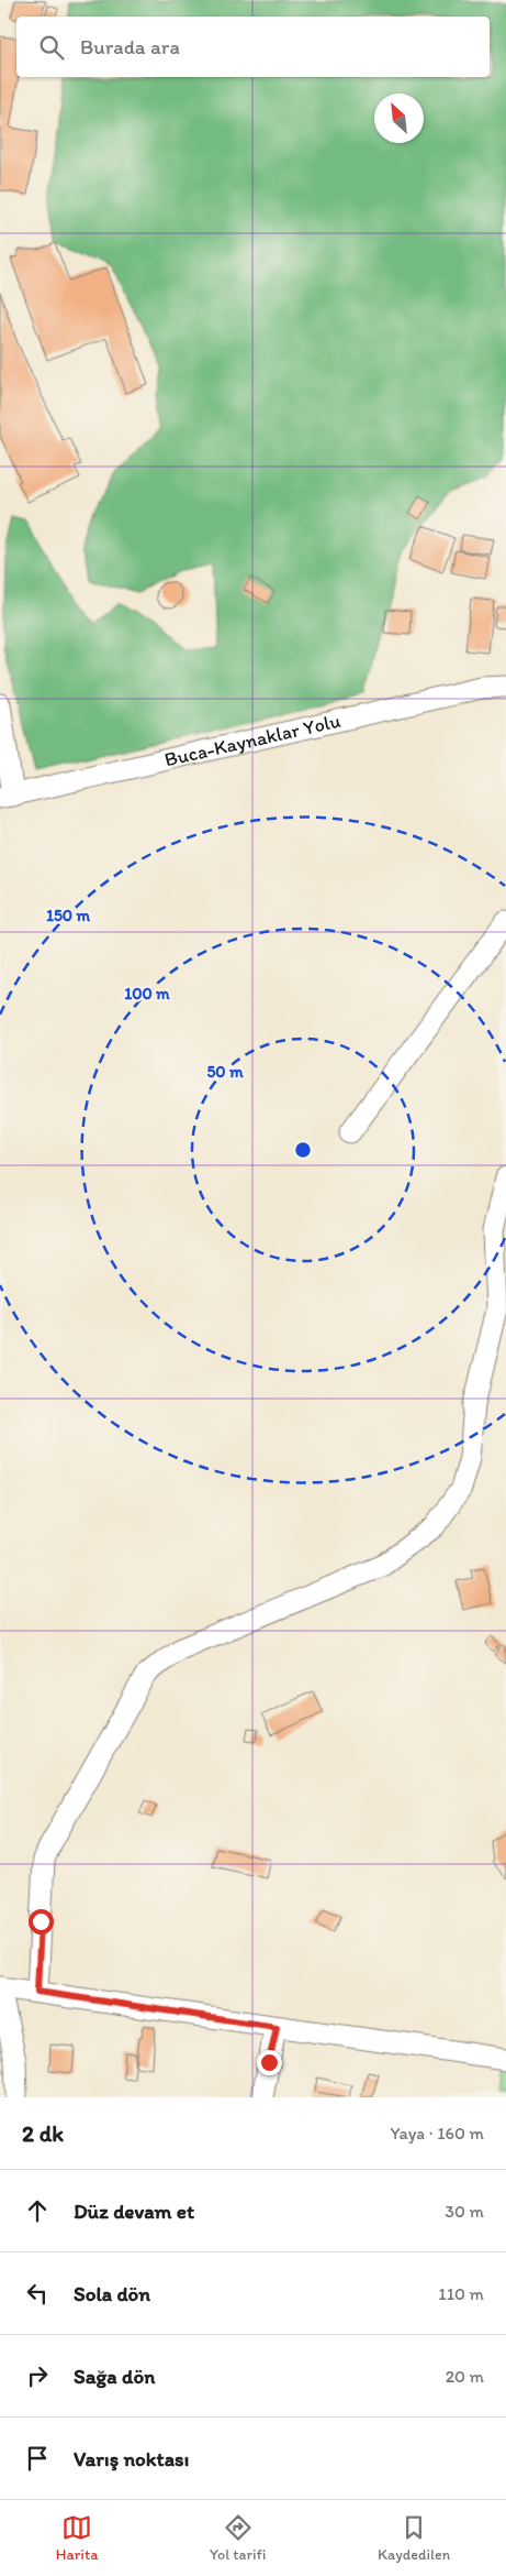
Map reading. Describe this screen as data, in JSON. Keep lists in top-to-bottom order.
{
  "streets": {
    "street": ["Buca-Kaynaklar Yolu"]
  },
  "north": "top left",
  "page": {
    "search": "Burada ara",
    "heading": ["2 dk", "Yaya · 160 m"],
    "list": [
      ["Düz devam et", "30 m"],
      ["Sola dön", "110 m"],
      ["Sağa dön", "20 m"],
      "Varış noktası"
    ],
    "nav": ["Harita", "Yol tarifi", "Kaydedilen"]
  },
  "rings": ["150 m", "100 m", "50 m"]
}
